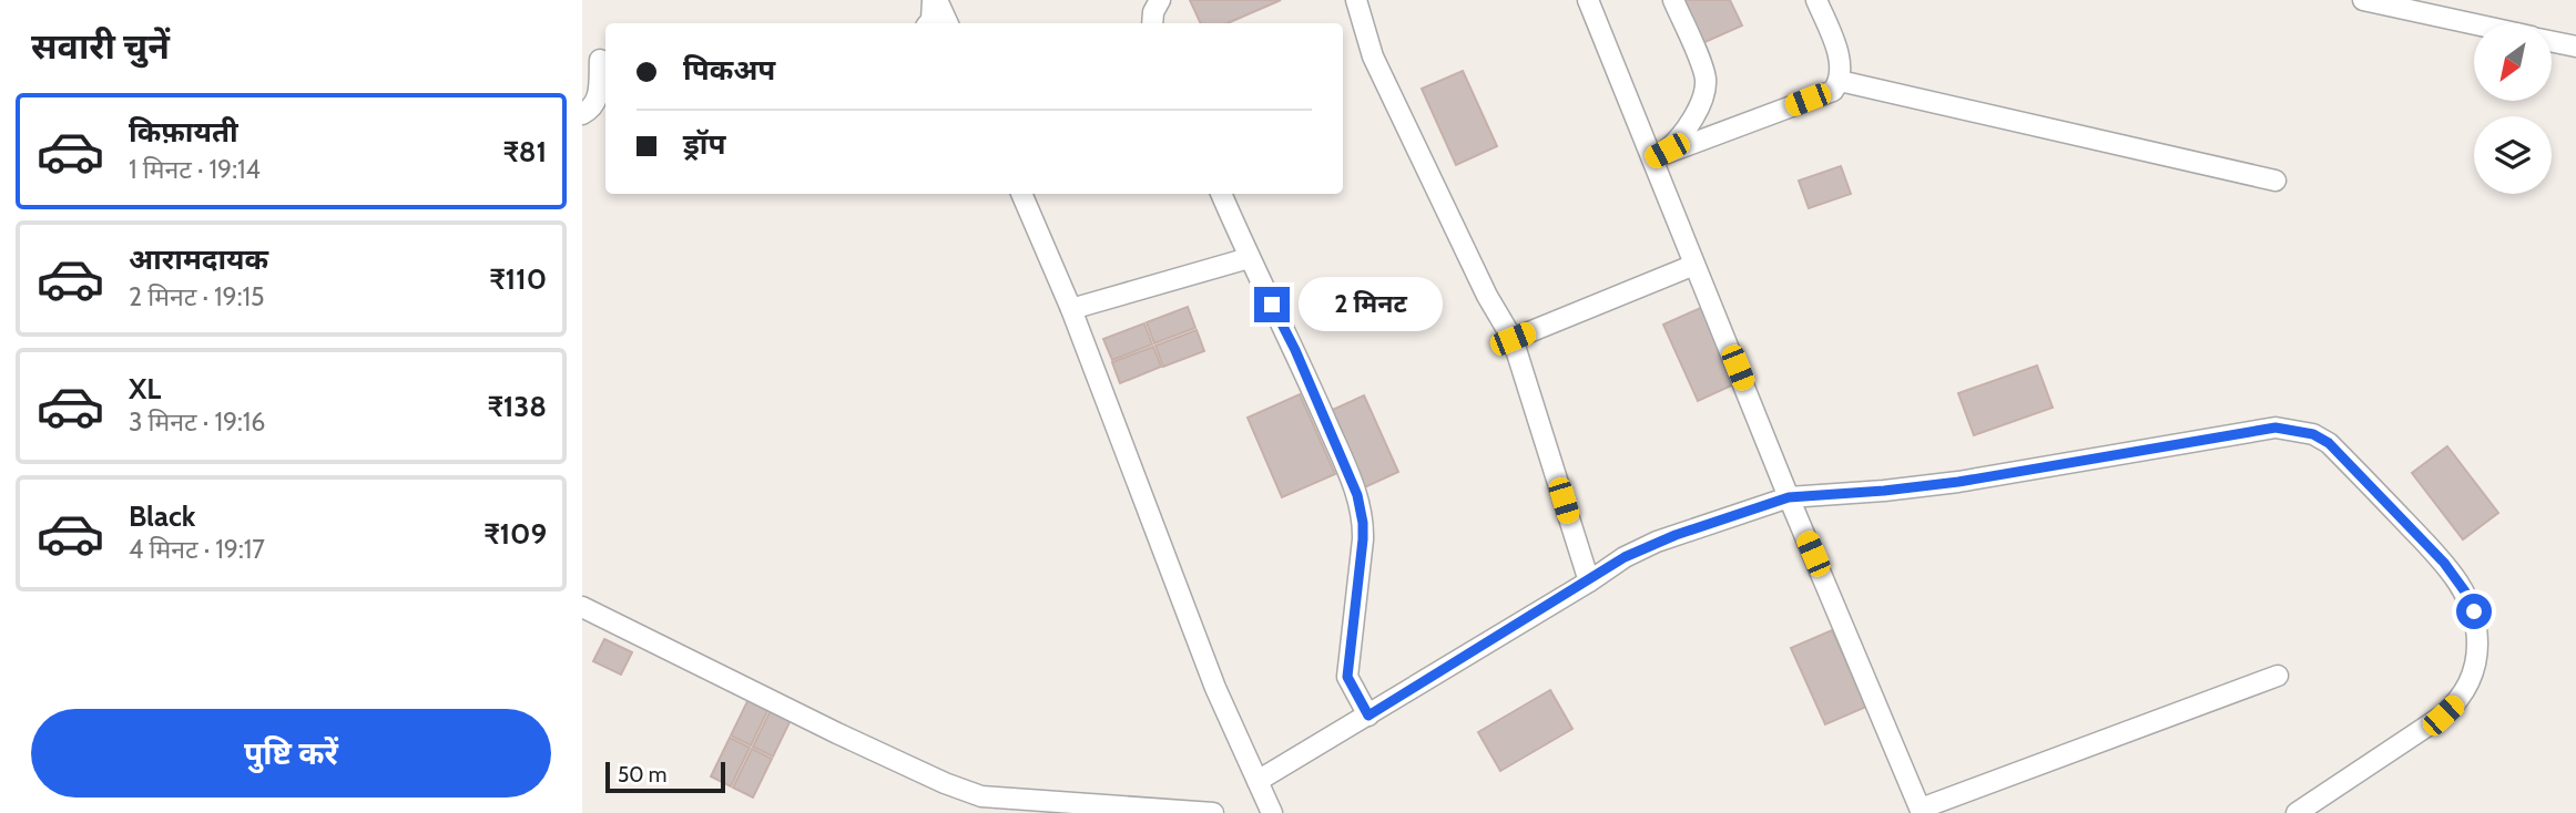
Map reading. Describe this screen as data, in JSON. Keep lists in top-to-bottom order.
{
  "scale_bar": "50 m",
  "north": "bottom left",
  "page": {
    "heading": "सवारी चुनें",
    "banner": ["पिकअप", "ड्रॉप"],
    "list": [
      {
        "name": "किफ़ायती",
        "note": "1 मिनट · 19:14",
        "value": "₹81"
      },
      {
        "name": "आरामदायक",
        "note": "2 मिनट · 19:15",
        "value": "₹110"
      },
      {
        "name": "XL",
        "note": "3 मिनट · 19:16",
        "value": "₹138"
      },
      {
        "name": "Black",
        "note": "4 मिनट · 19:17",
        "value": "₹109"
      }
    ],
    "bubble": "2 मिनट",
    "buttons": "पुष्टि करें",
    "scale": "50 m"
  }
}
